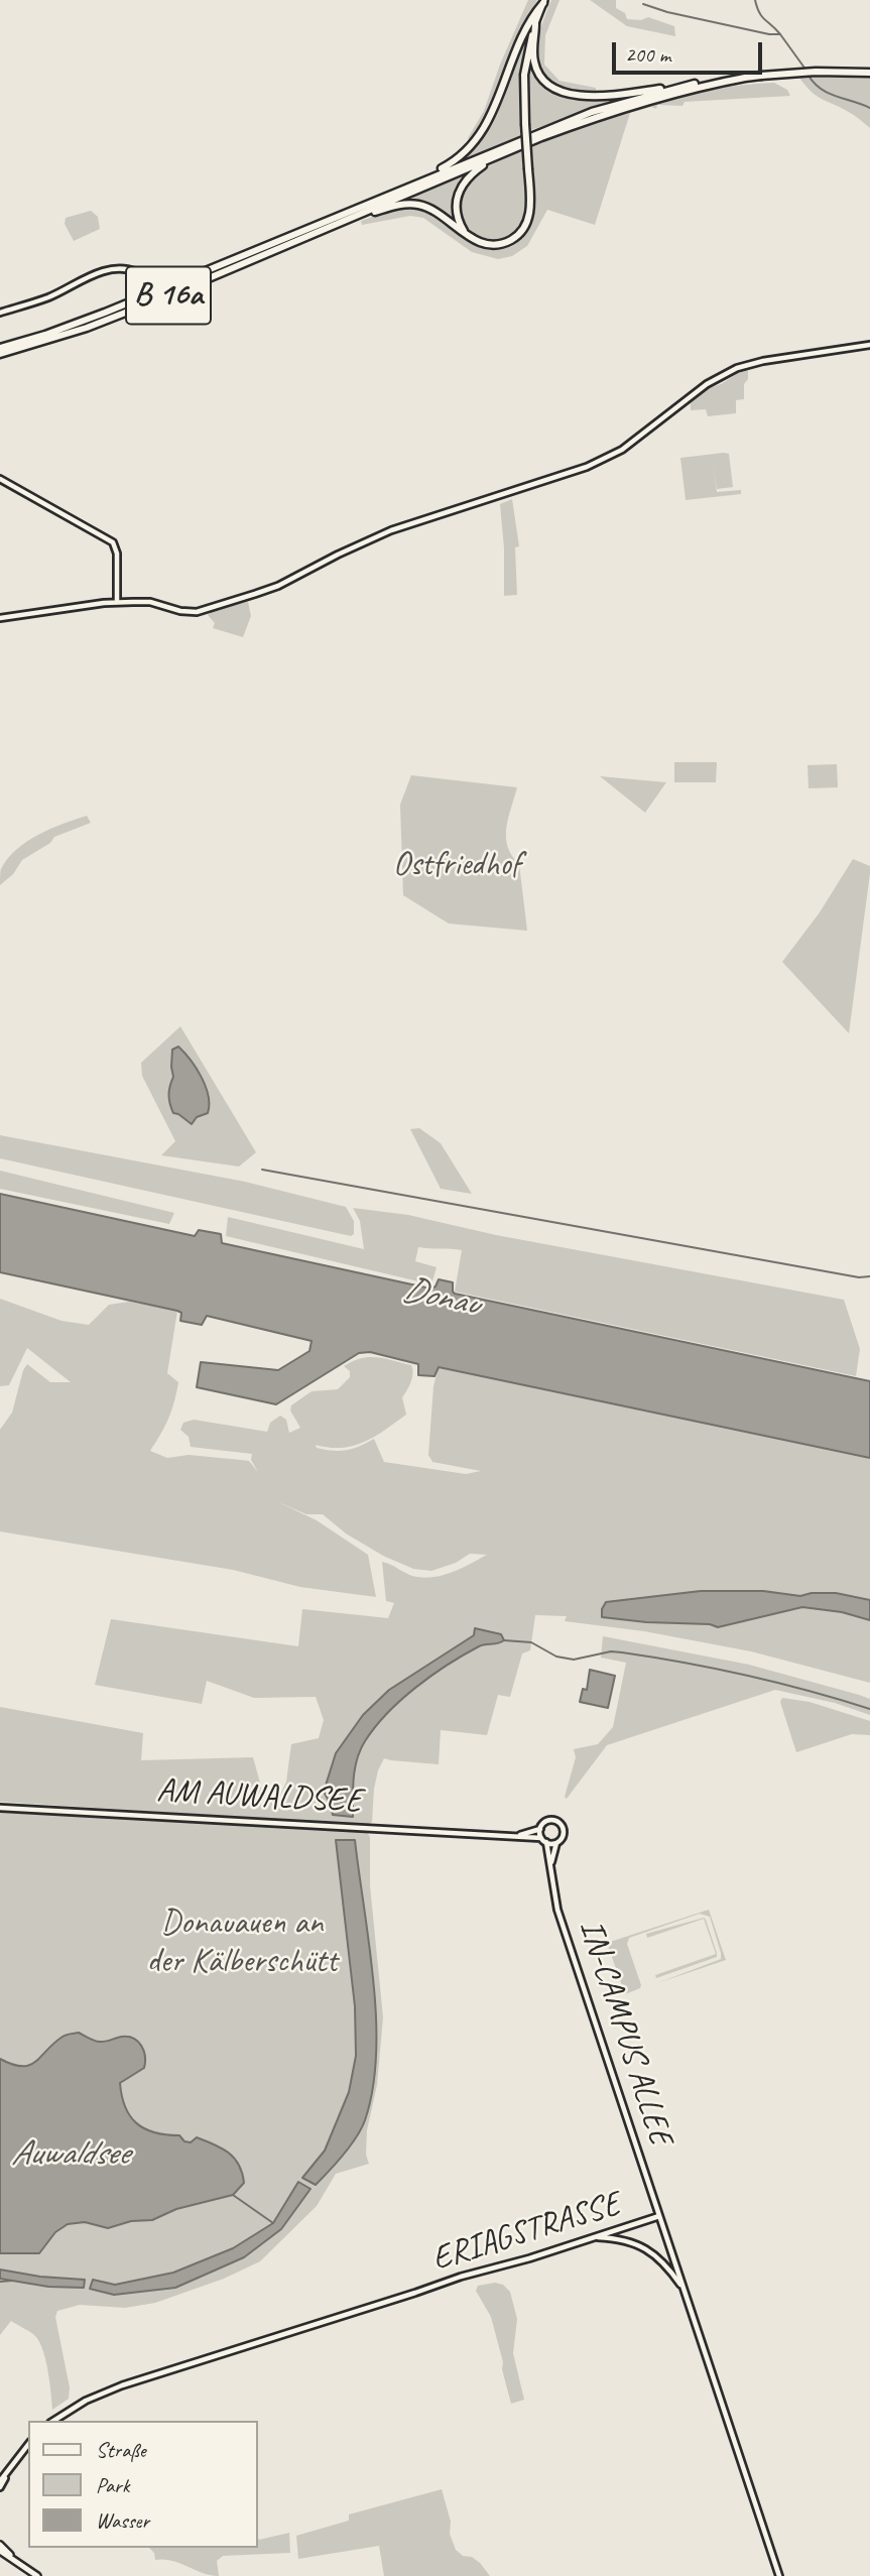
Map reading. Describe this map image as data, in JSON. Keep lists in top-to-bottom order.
{
  "streets": {
    "main road": ["B 16a"],
    "street": ["AM AUWALDSEE", "IN-CAMPUS ALLEE", "ERIAGSTRASSE"]
  },
  "crossings": [
    ["AM AUWALDSEE", "IN-CAMPUS ALLEE"],
    ["IN-CAMPUS ALLEE", "ERIAGSTRASSE"]
  ],
  "water": ["Donau", "Auwaldsee"],
  "parks": ["Ostfriedhof", "Donauauen an der Kälberschütt"],
  "legend": ["Straße", "Park", "Wasser"],
  "scale_bar": "200 m"
}
